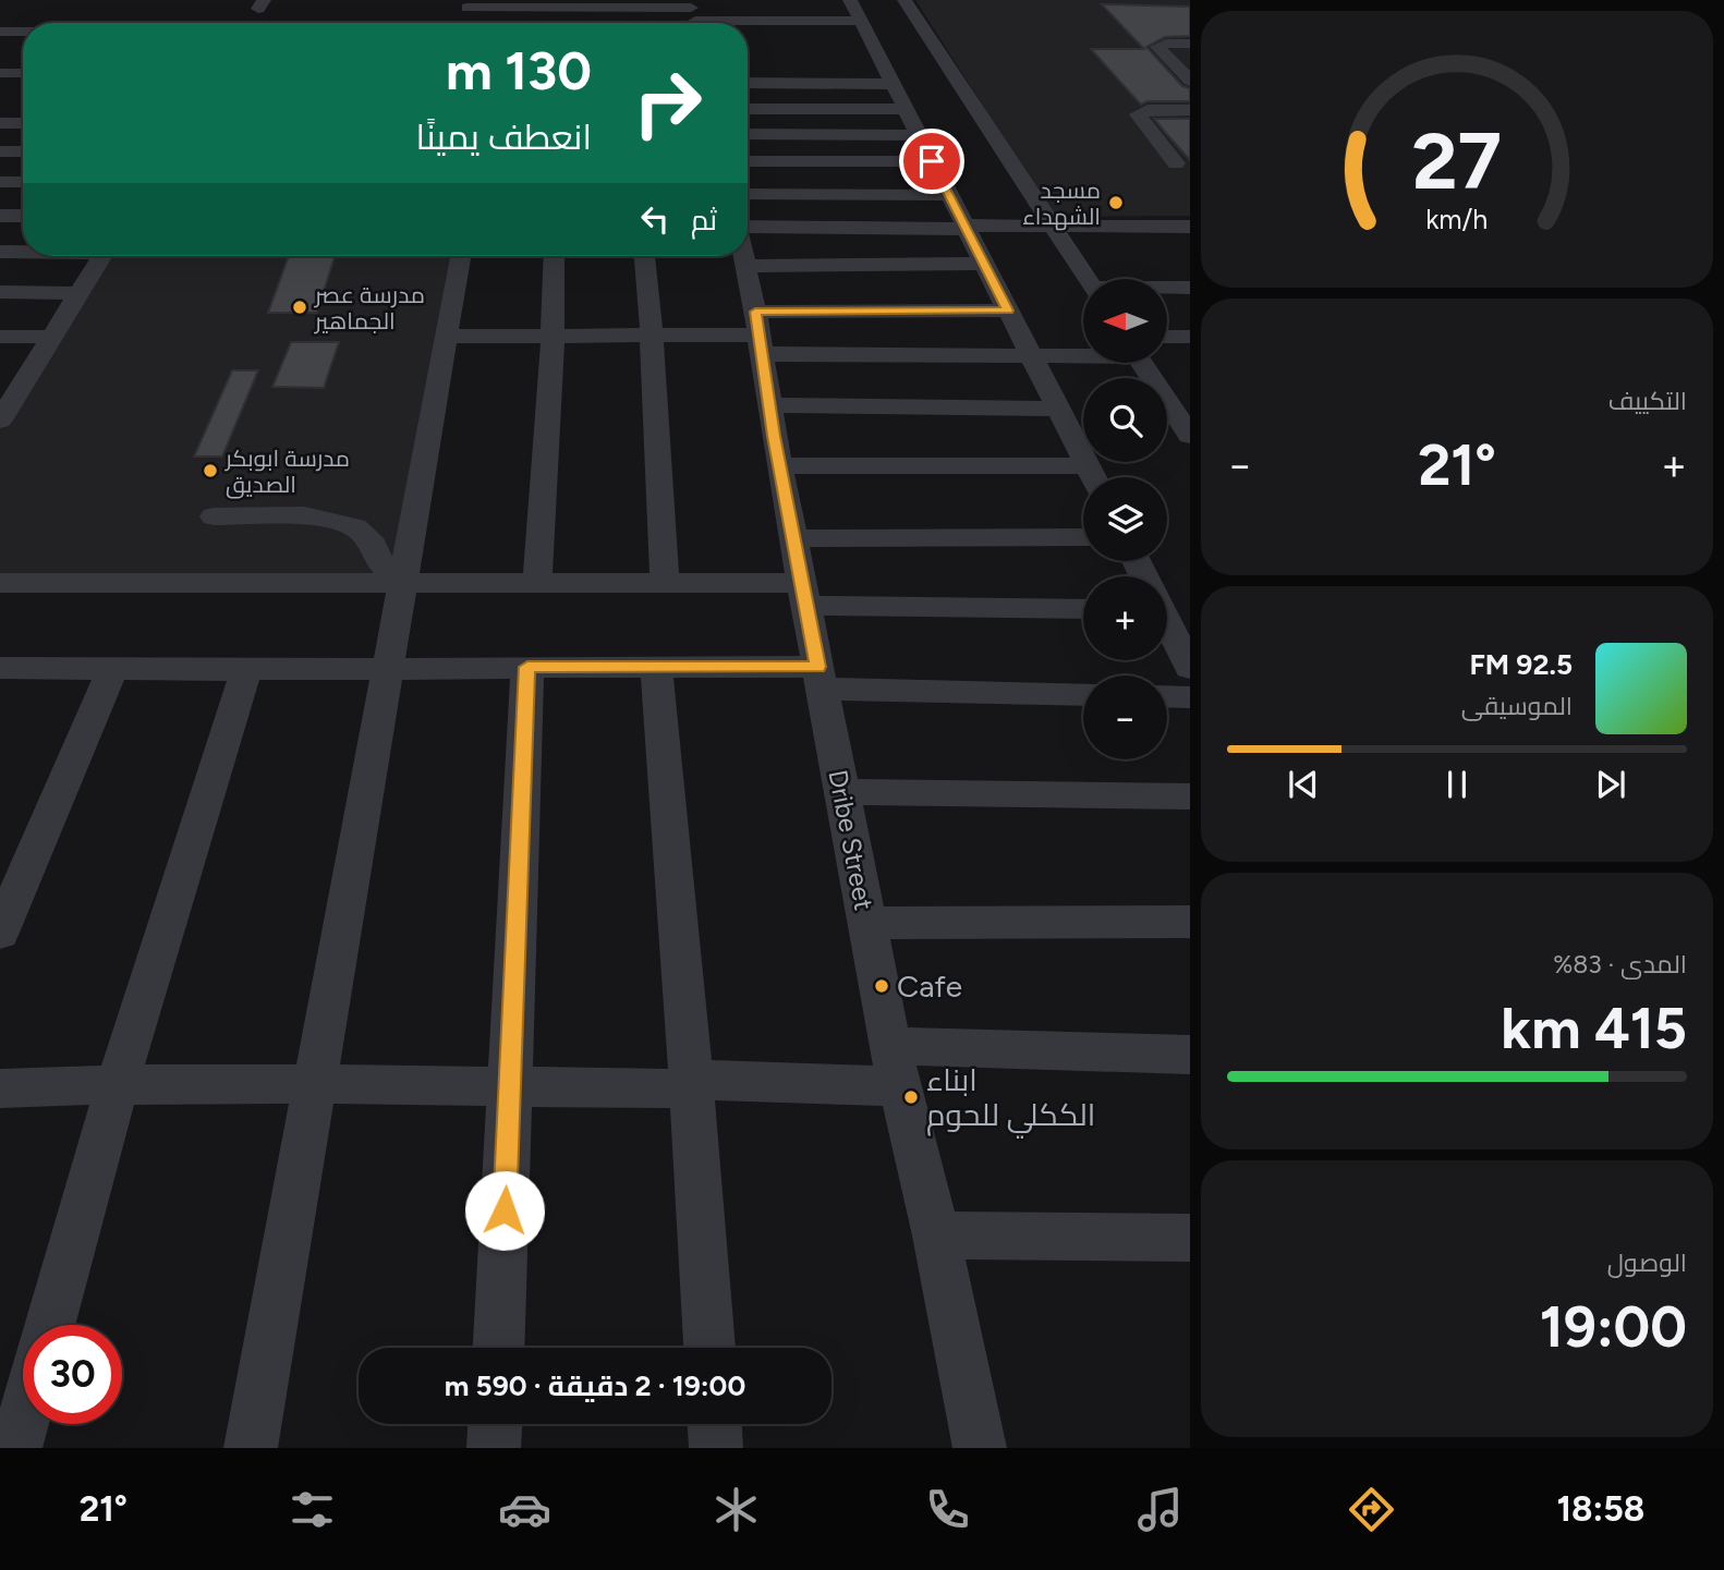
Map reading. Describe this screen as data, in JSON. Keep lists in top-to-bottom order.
{
  "streets": {
    "street": ["Dribe Street"]
  },
  "places": [
    "مسجد الشهداء",
    "مدرسة عصر الجماهير",
    "مدرسة ابوبكر الصديق",
    "Cafe",
    "ابناء الككلي للحوم"
  ],
  "north": "left",
  "page": {
    "turn": ["130 m", "انعطف يمينًا"],
    "then": "ثم",
    "map_buttons": ["+", "−"],
    "tile": [
      "التكييف",
      ["المدى · 83%", "415 km"],
      ["الوصول", "19:00"]
    ],
    "heat": ["−", "21°", "+"],
    "song": ["92.5 FM", "الموسيقى"],
    "limit": "30",
    "trip": "19:00 · 2 دقيقة · 590 m",
    "tabs": ["18:58", "21°"],
    "gauge": ["27", "km/h"]
  }
}
